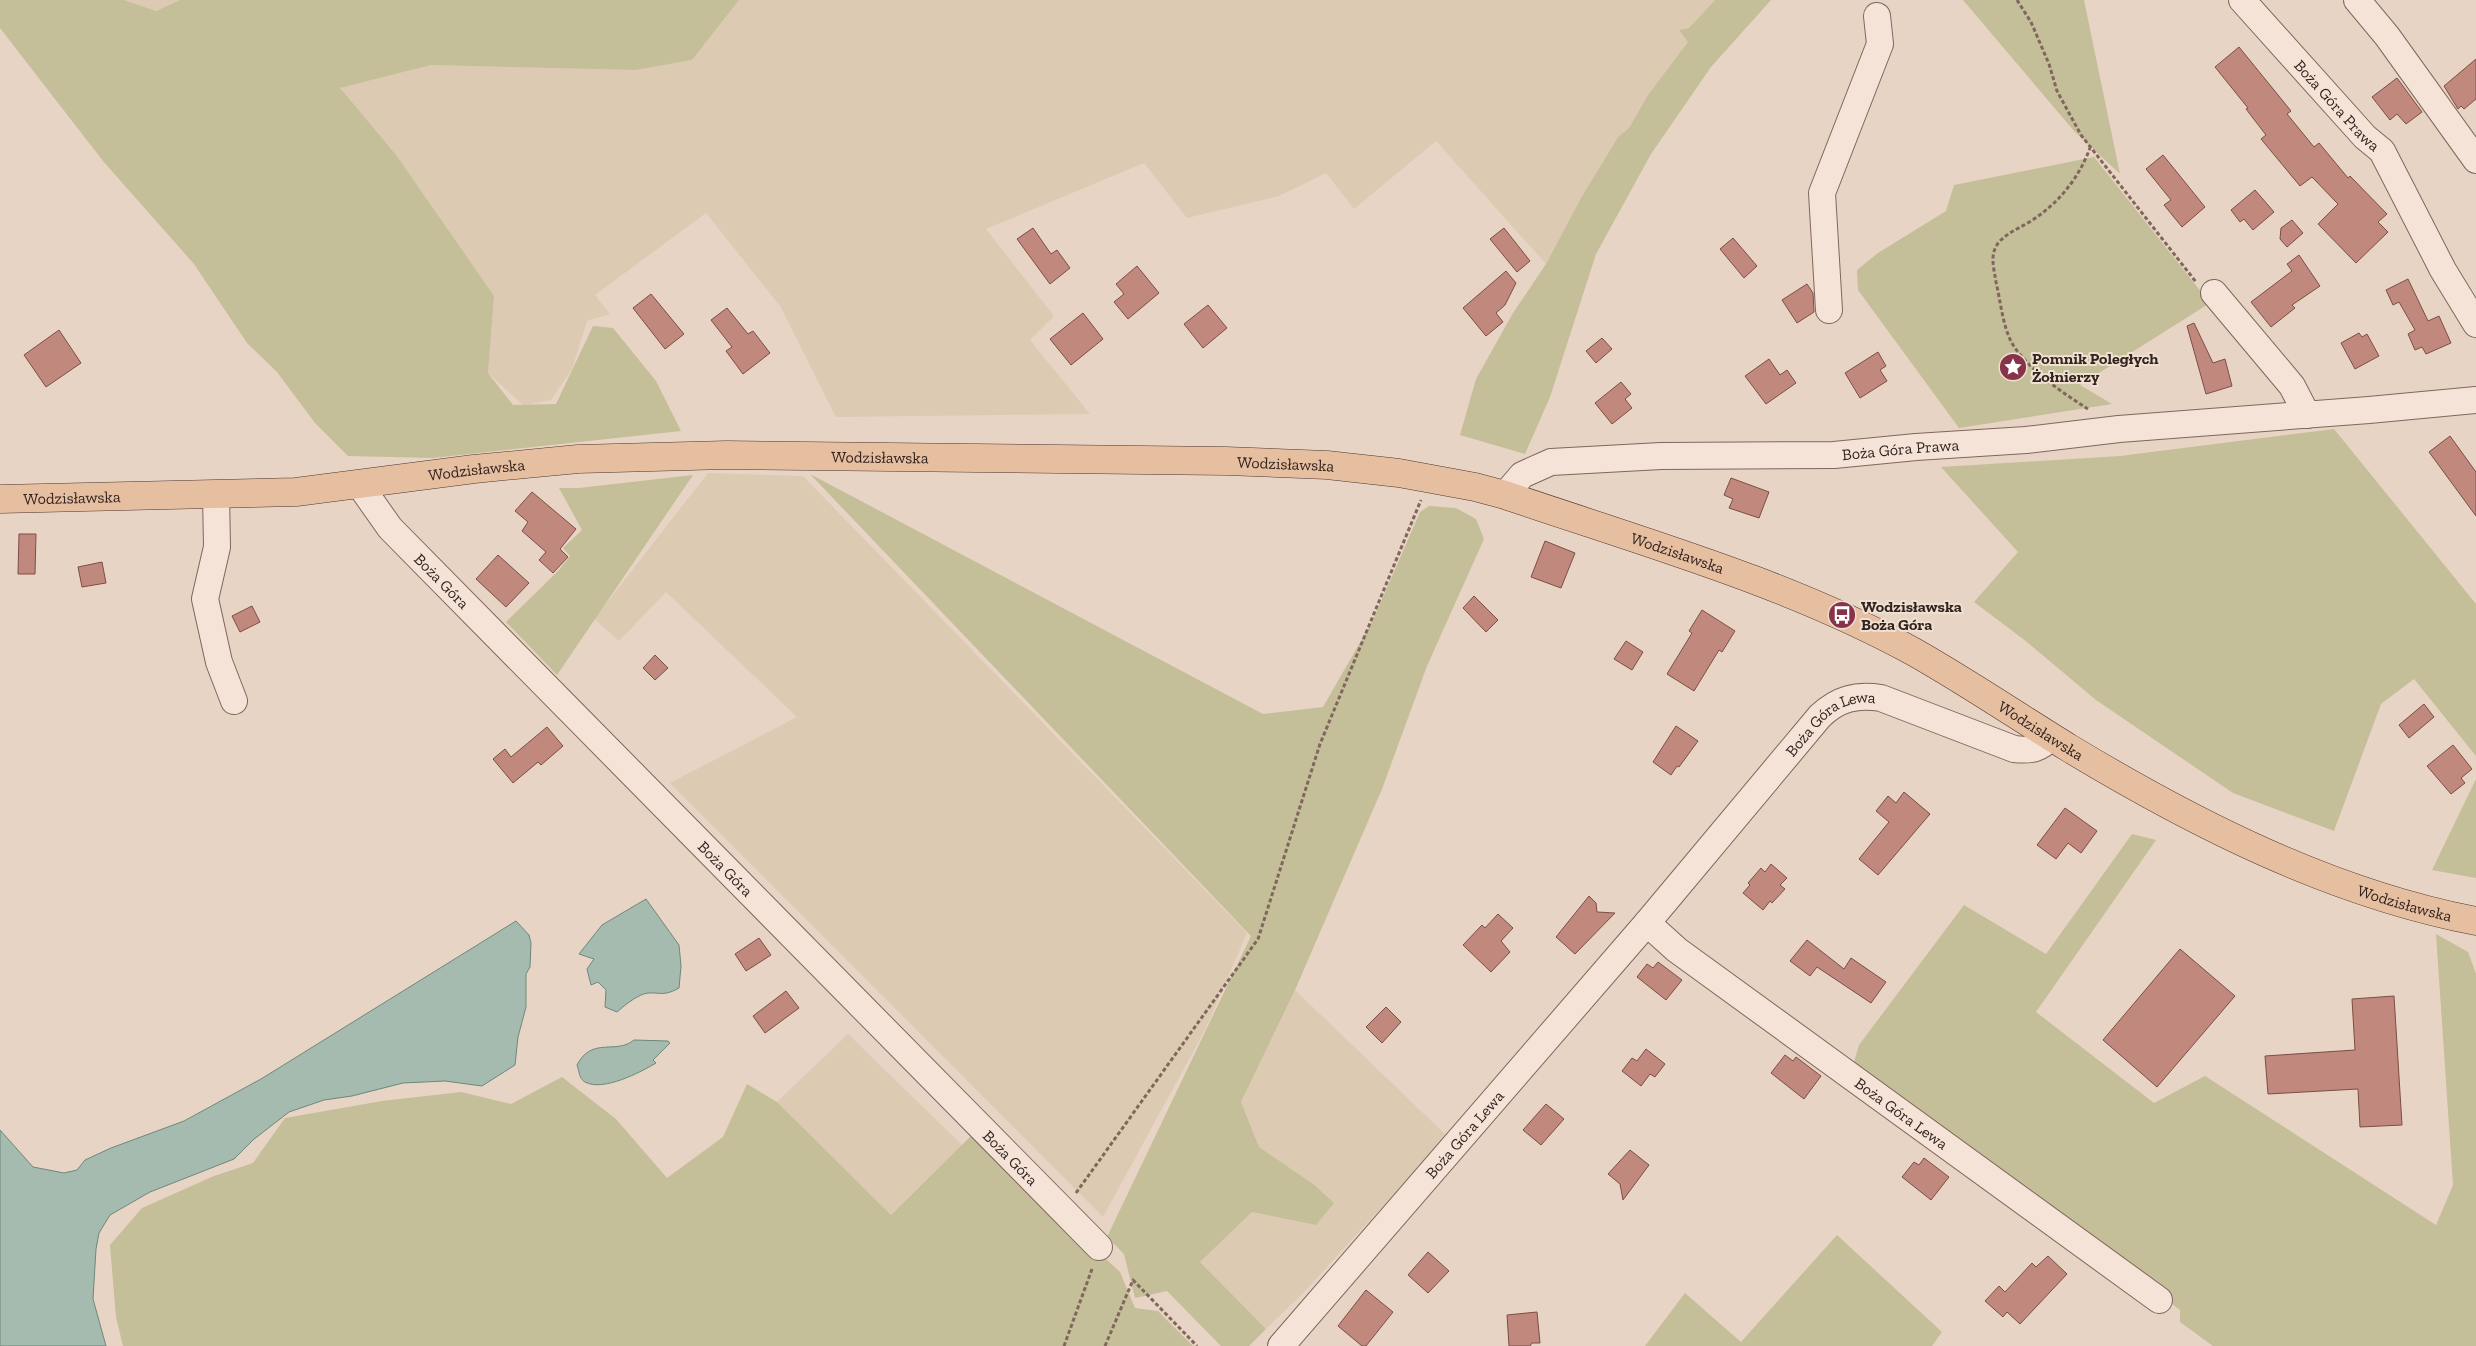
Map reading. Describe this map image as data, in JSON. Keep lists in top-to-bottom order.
{
  "streets": {
    "main road": ["Wodzisławska"],
    "street": ["Boża Góra Prawa", "Boża Góra", "Boża Góra Lewa"]
  },
  "crossings": [
    ["Boża Góra Prawa", "Wodzisławska"],
    ["Wodzisławska", "Boża Góra"],
    ["Wodzisławska", "Boża Góra Lewa"]
  ],
  "places": {
    "place": ["Pomnik Poległych Żołnierzy"],
    "bus stop": ["Wodzisławska Boża Góra"]
  }
}
